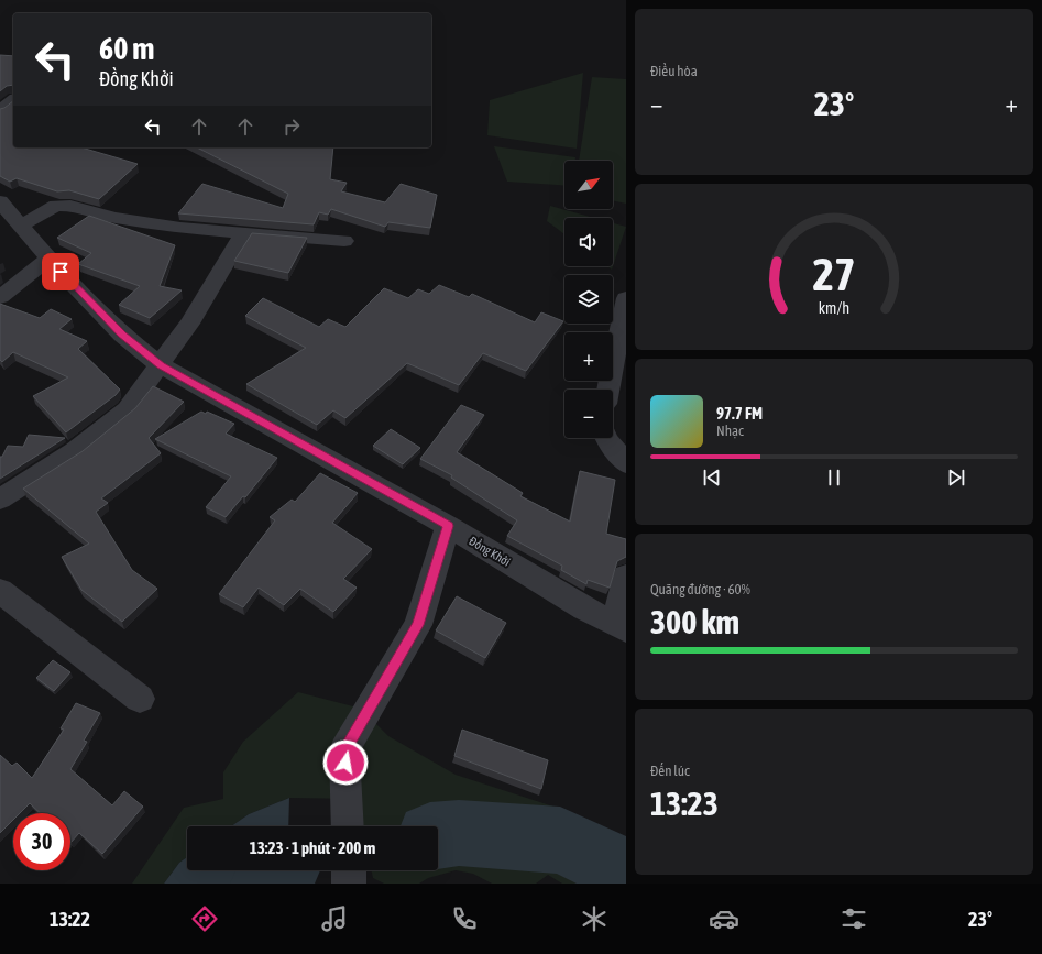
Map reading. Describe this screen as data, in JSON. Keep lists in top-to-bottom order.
{
  "streets": {
    "street": ["Đồng Khởi"]
  },
  "north": "top right",
  "page": {
    "tile": [
      "Điều hòa",
      ["Quãng đường · 60%", "300 km"],
      ["Đến lúc", "13:23"]
    ],
    "turn": ["60 m", "Đồng Khởi"],
    "heat": ["−", "23°", "+"],
    "map_buttons": ["+", "−"],
    "song": ["97.7 FM", "Nhạc"],
    "limit": "30",
    "trip": "13:23 · 1 phút · 200 m",
    "tabs": ["13:22", "23°"],
    "gauge": ["27", "km/h"]
  }
}
